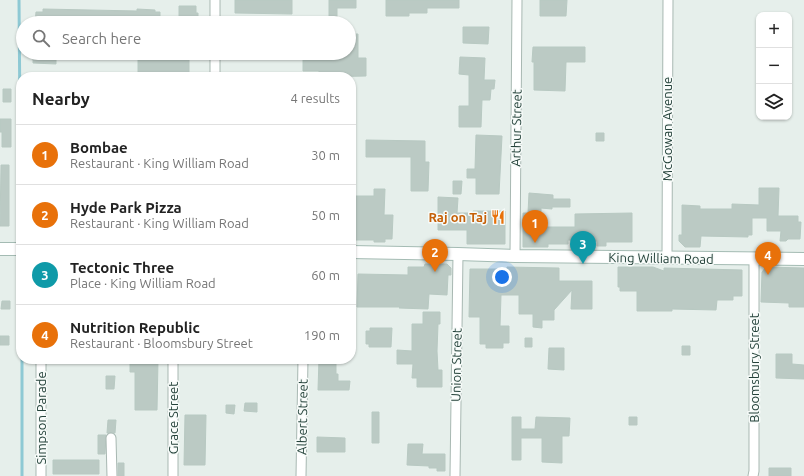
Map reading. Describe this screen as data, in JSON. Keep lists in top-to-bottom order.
{
  "streets": {
    "main road": ["King William Road"],
    "street": [
      "Arthur Street",
      "McGowan Avenue",
      "Union Street",
      "Bloomsbury Street",
      "Albert Street",
      "Simpson Parade",
      "Grace Street"
    ]
  },
  "crossings": [
    ["Arthur Street", "King William Road"],
    ["McGowan Avenue", "King William Road"],
    ["King William Road", "Union Street"],
    ["King William Road", "Bloomsbury Street"]
  ],
  "places": {
    "restaurant": ["Raj on Taj"]
  },
  "page": {
    "map_buttons": ["+", "−"],
    "search": "Search here",
    "heading": ["Nearby", "4 results"],
    "list": [
      {
        "mark": "1",
        "name": "Bombae",
        "note": "Restaurant · King William Road",
        "value": "30 m"
      },
      {
        "mark": "2",
        "name": "Hyde Park Pizza",
        "note": "Restaurant · King William Road",
        "value": "50 m"
      },
      {
        "mark": "3",
        "name": "Tectonic Three",
        "note": "Place · King William Road",
        "value": "60 m"
      },
      {
        "mark": "4",
        "name": "Nutrition Republic",
        "note": "Restaurant · Bloomsbury Street",
        "value": "190 m"
      }
    ],
    "pins": [
      "1",
      "3",
      "2",
      "4"
    ]
  }
}
